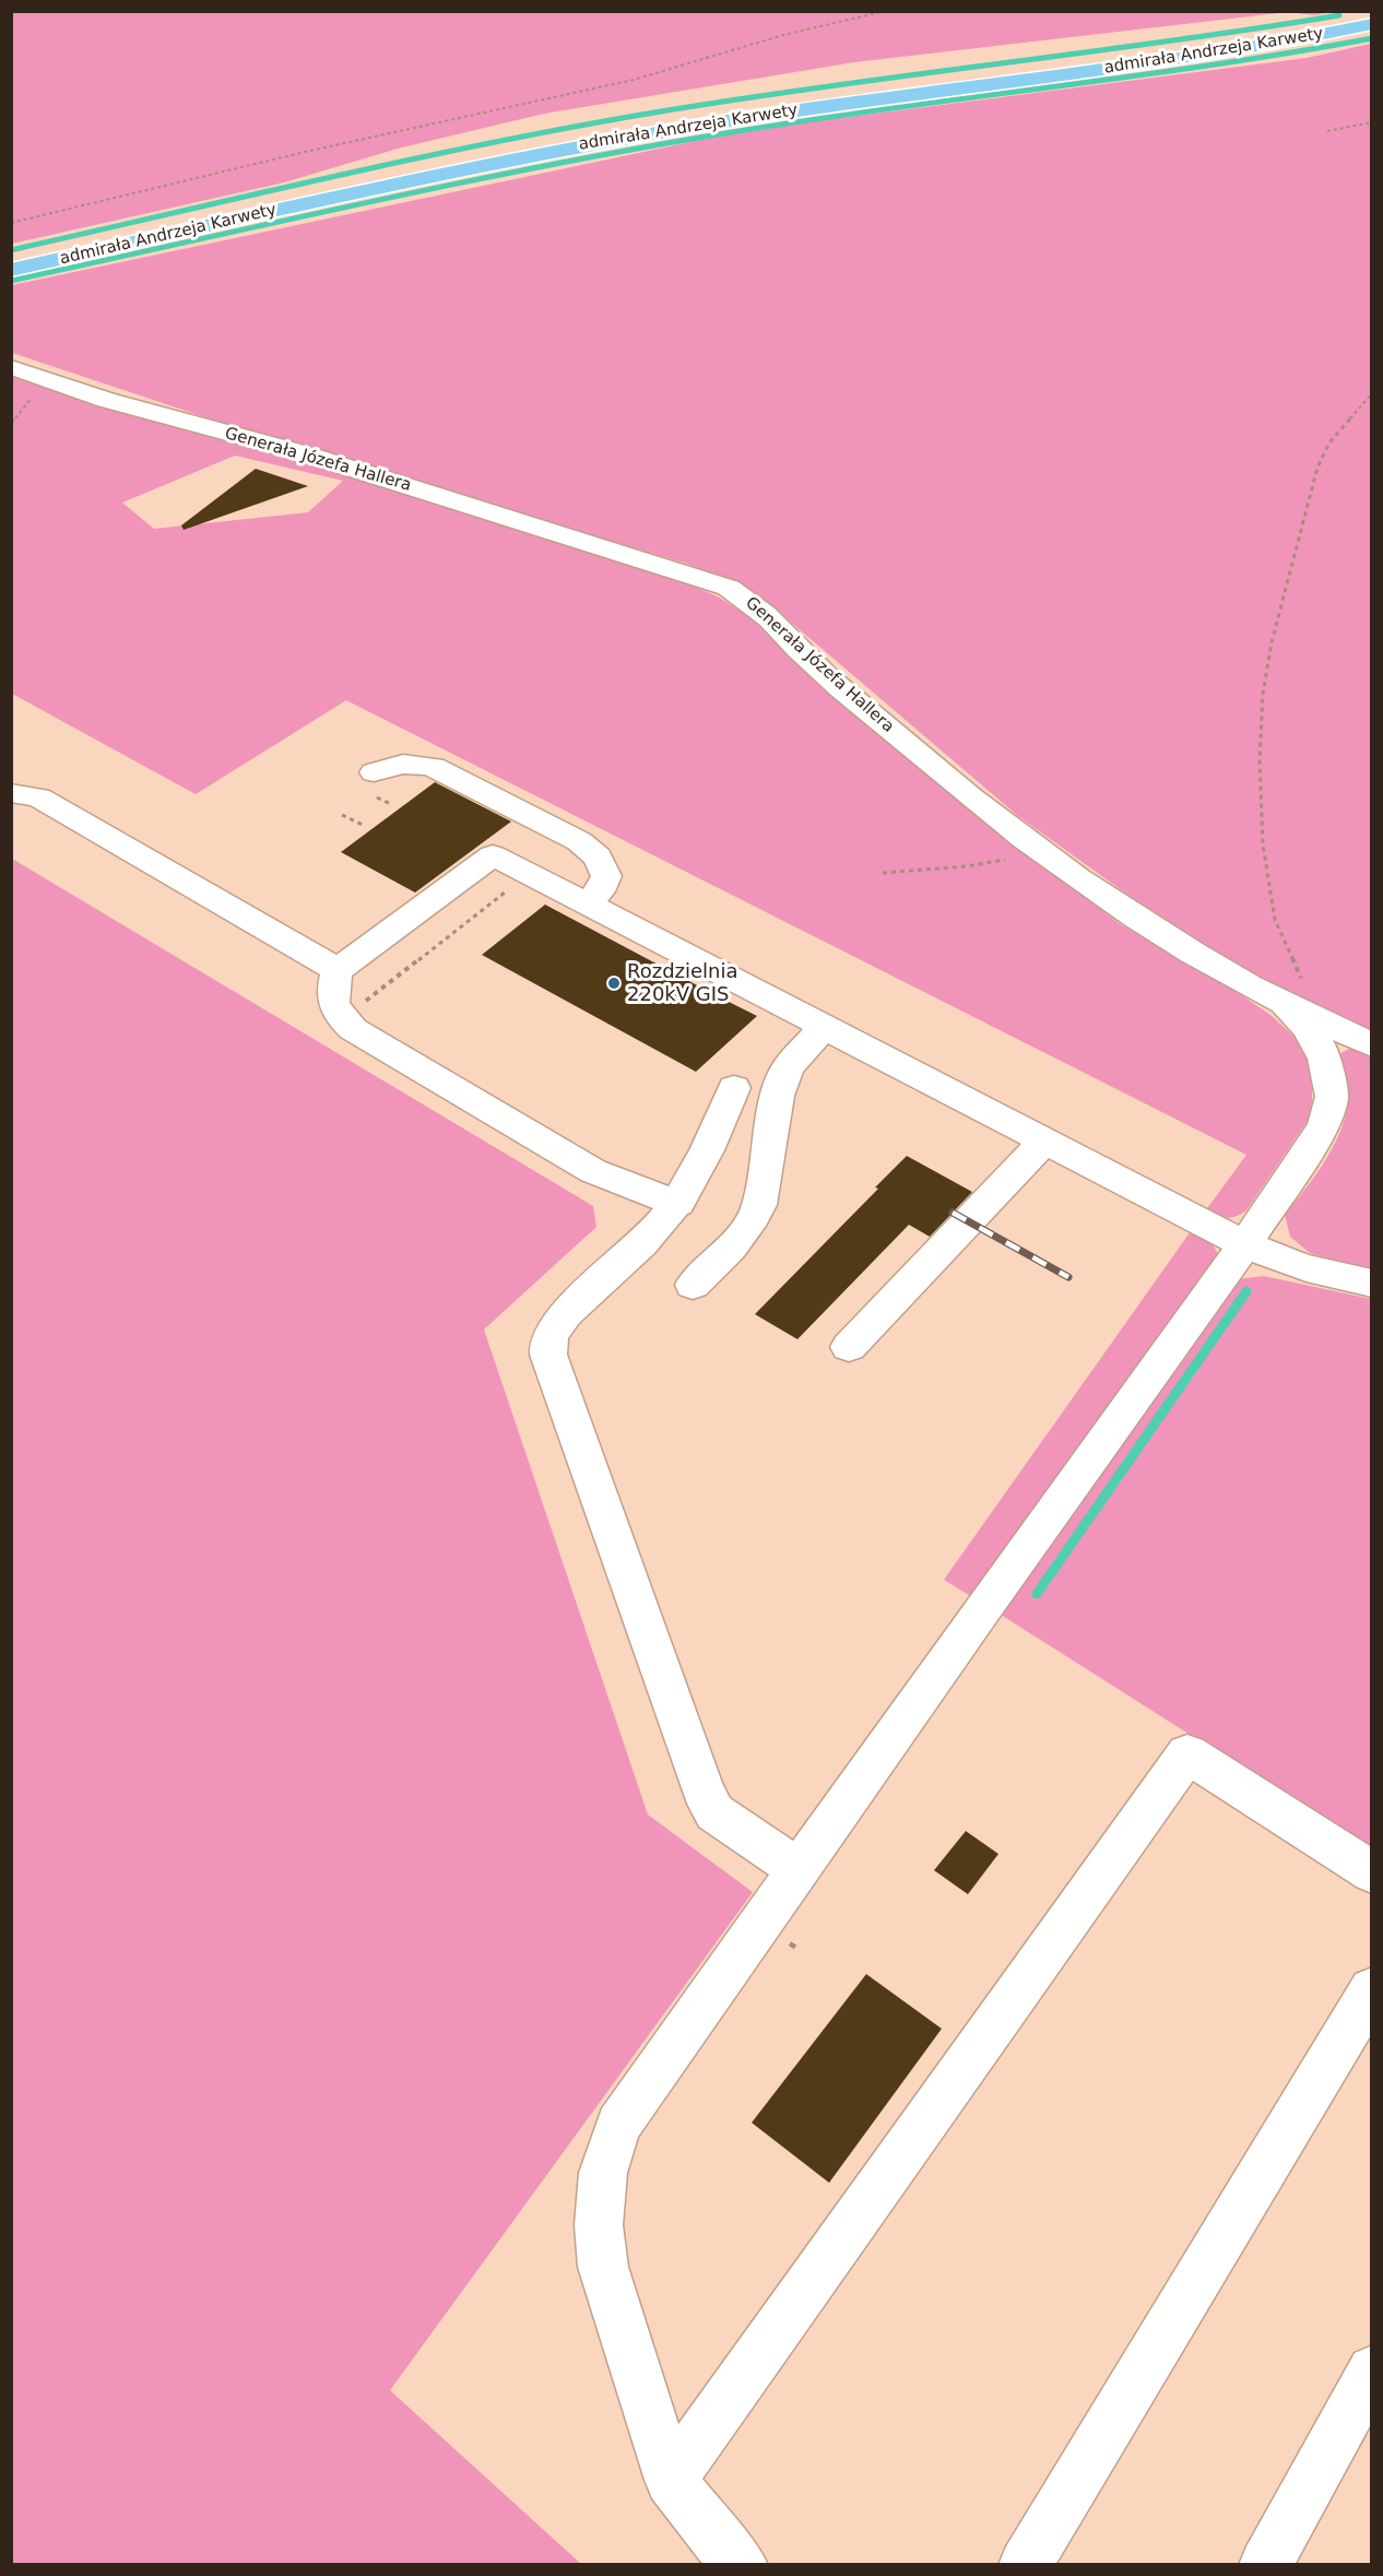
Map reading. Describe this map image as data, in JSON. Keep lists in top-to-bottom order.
{
  "streets": {
    "main road": ["admirała Andrzeja Karwety"],
    "street": ["Generała Józefa Hallera"]
  },
  "places": ["Rozdzielnia 220kV GIS"]
}
